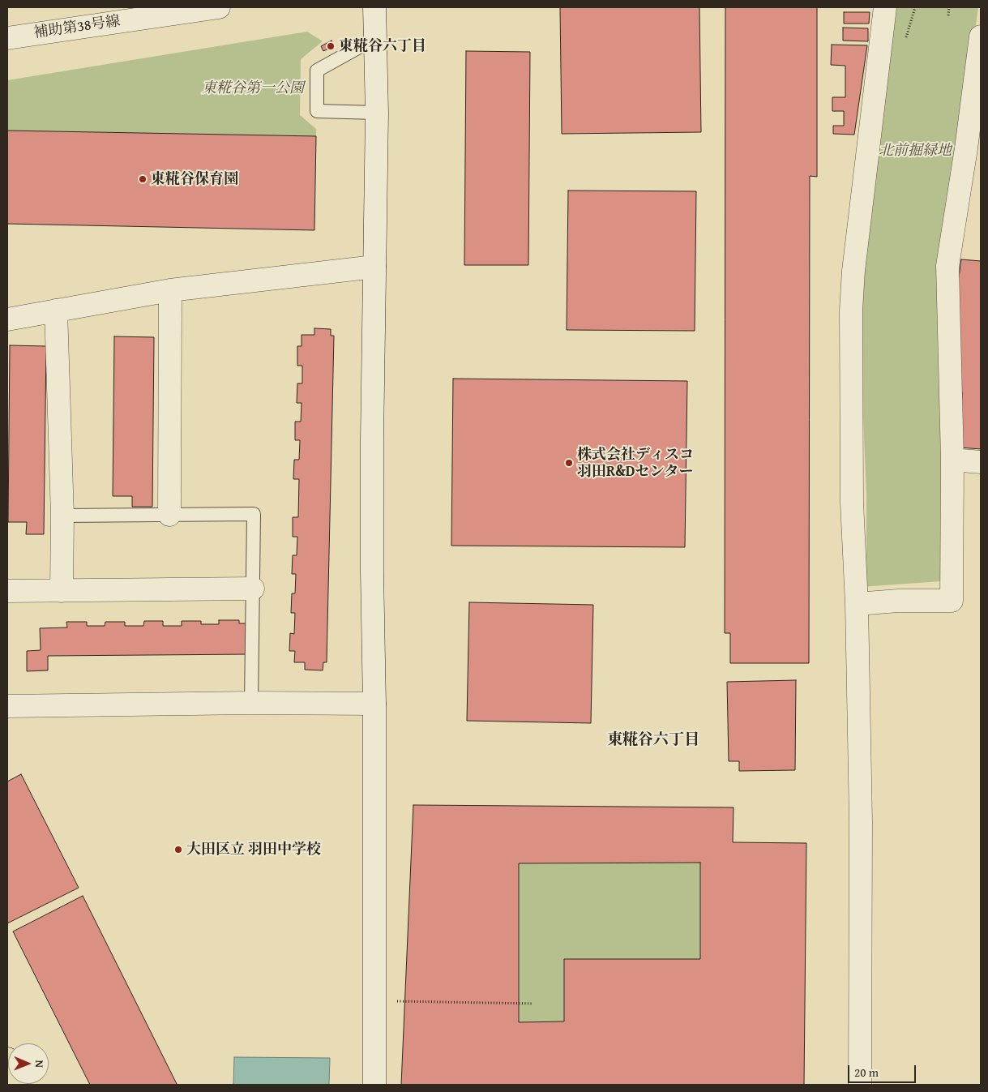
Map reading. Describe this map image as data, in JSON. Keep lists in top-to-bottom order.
{
  "streets": {
    "street": ["補助第38号線"]
  },
  "districts": ["東糀谷六丁目"],
  "parks": ["東糀谷第一公園", "北前掘緑地"],
  "places": [
    "東糀谷六丁目",
    "東糀谷保育園",
    "株式会社ディスコ 羽田R&Dセンター",
    "大田区立 羽田中学校"
  ],
  "scale_bar": "20 m",
  "north": "right"
}
